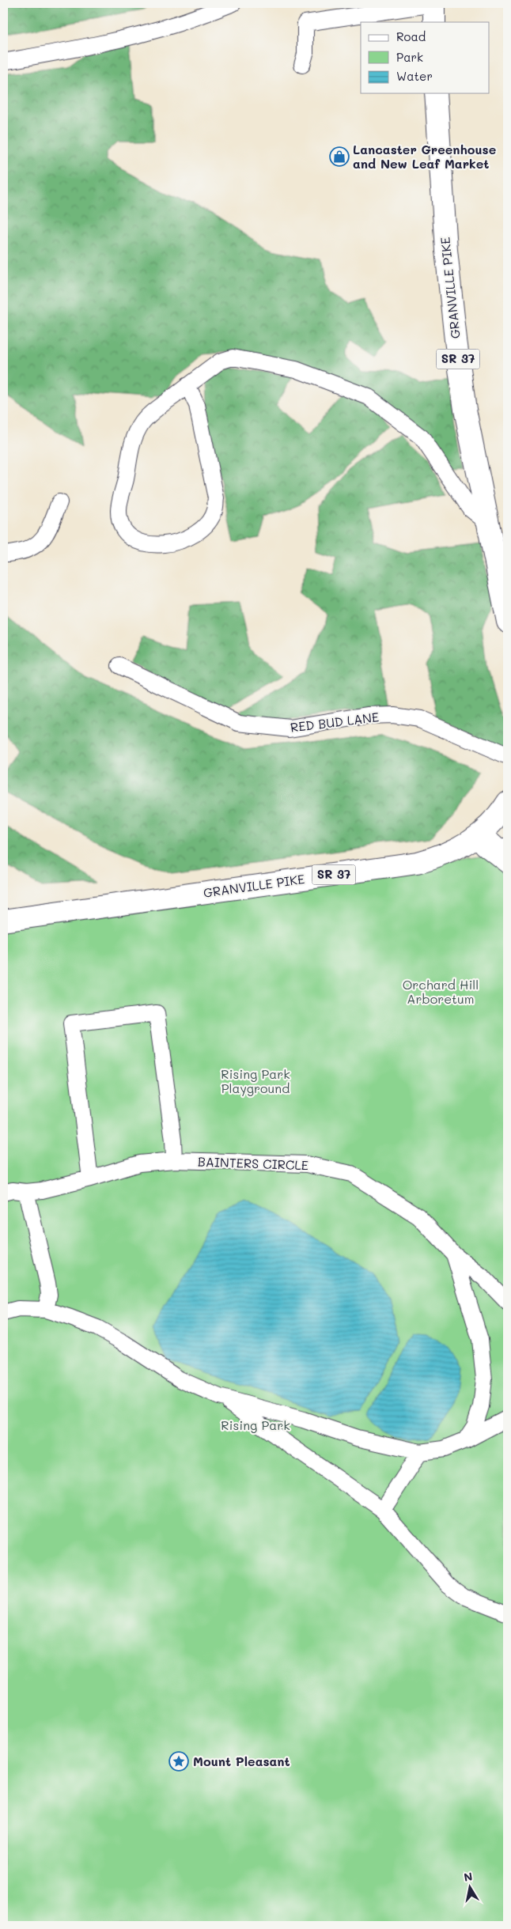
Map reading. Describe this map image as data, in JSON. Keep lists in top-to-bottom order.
{
  "streets": {
    "highway": ["GRANVILLE PIKE", "SR 37"],
    "street": ["RED BUD LANE", "BAINTERS CIRCLE"]
  },
  "parks": ["Orchard Hill Arboretum", "Rising Park Playground", "Rising Park"],
  "places": {
    "shop": ["Lancaster Greenhouse and New Leaf Market"],
    "place": ["Mount Pleasant"]
  },
  "legend": ["Road", "Park", "Water"],
  "north": "top"
}
